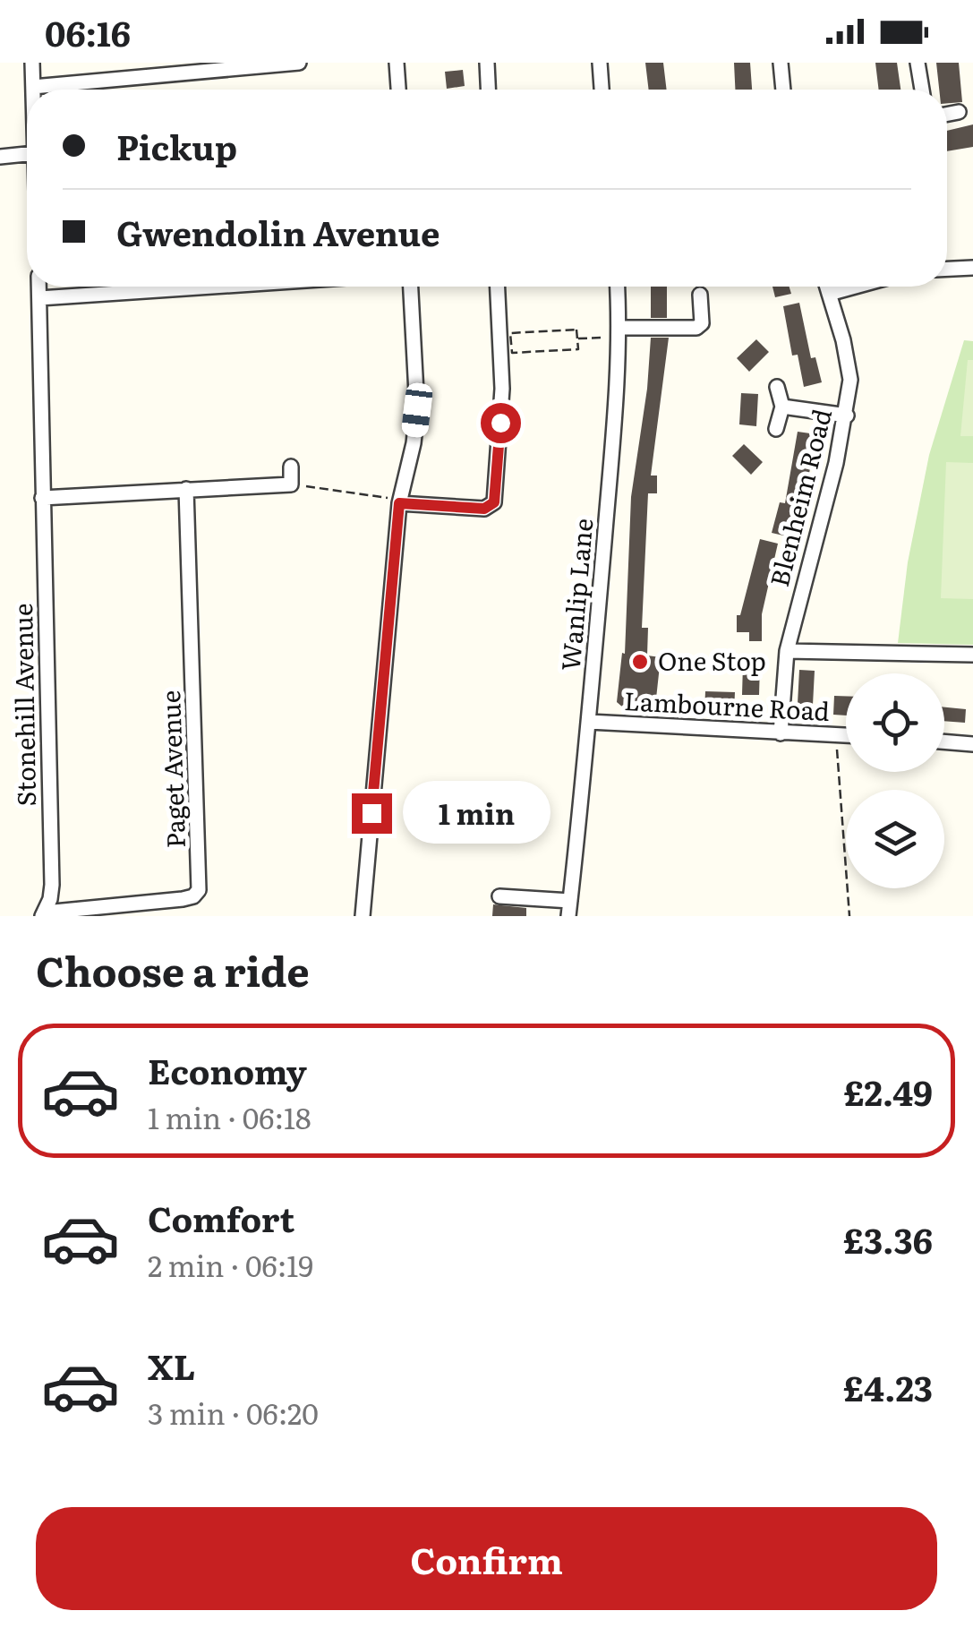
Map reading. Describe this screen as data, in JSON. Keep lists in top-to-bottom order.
{
  "streets": {
    "street": [
      "Blenheim Road",
      "Wanlip Lane",
      "Stonehill Avenue",
      "Lambourne Road",
      "Paget Avenue"
    ]
  },
  "crossings": [
    ["Blenheim Road", "Lambourne Road"],
    ["Wanlip Lane", "Lambourne Road"],
    ["Stonehill Avenue", "Paget Avenue"]
  ],
  "places": ["One Stop"],
  "page": {
    "status": "06:16",
    "banner": ["Pickup", "Gwendolin Avenue"],
    "bubble": "1 min",
    "heading": "Choose a ride",
    "list": [
      {
        "name": "Economy",
        "note": "1 min · 06:18",
        "value": "£2.49"
      },
      {
        "name": "Comfort",
        "note": "2 min · 06:19",
        "value": "£3.36"
      },
      {
        "name": "XL",
        "note": "3 min · 06:20",
        "value": "£4.23"
      }
    ],
    "buttons": "Confirm"
  }
}
